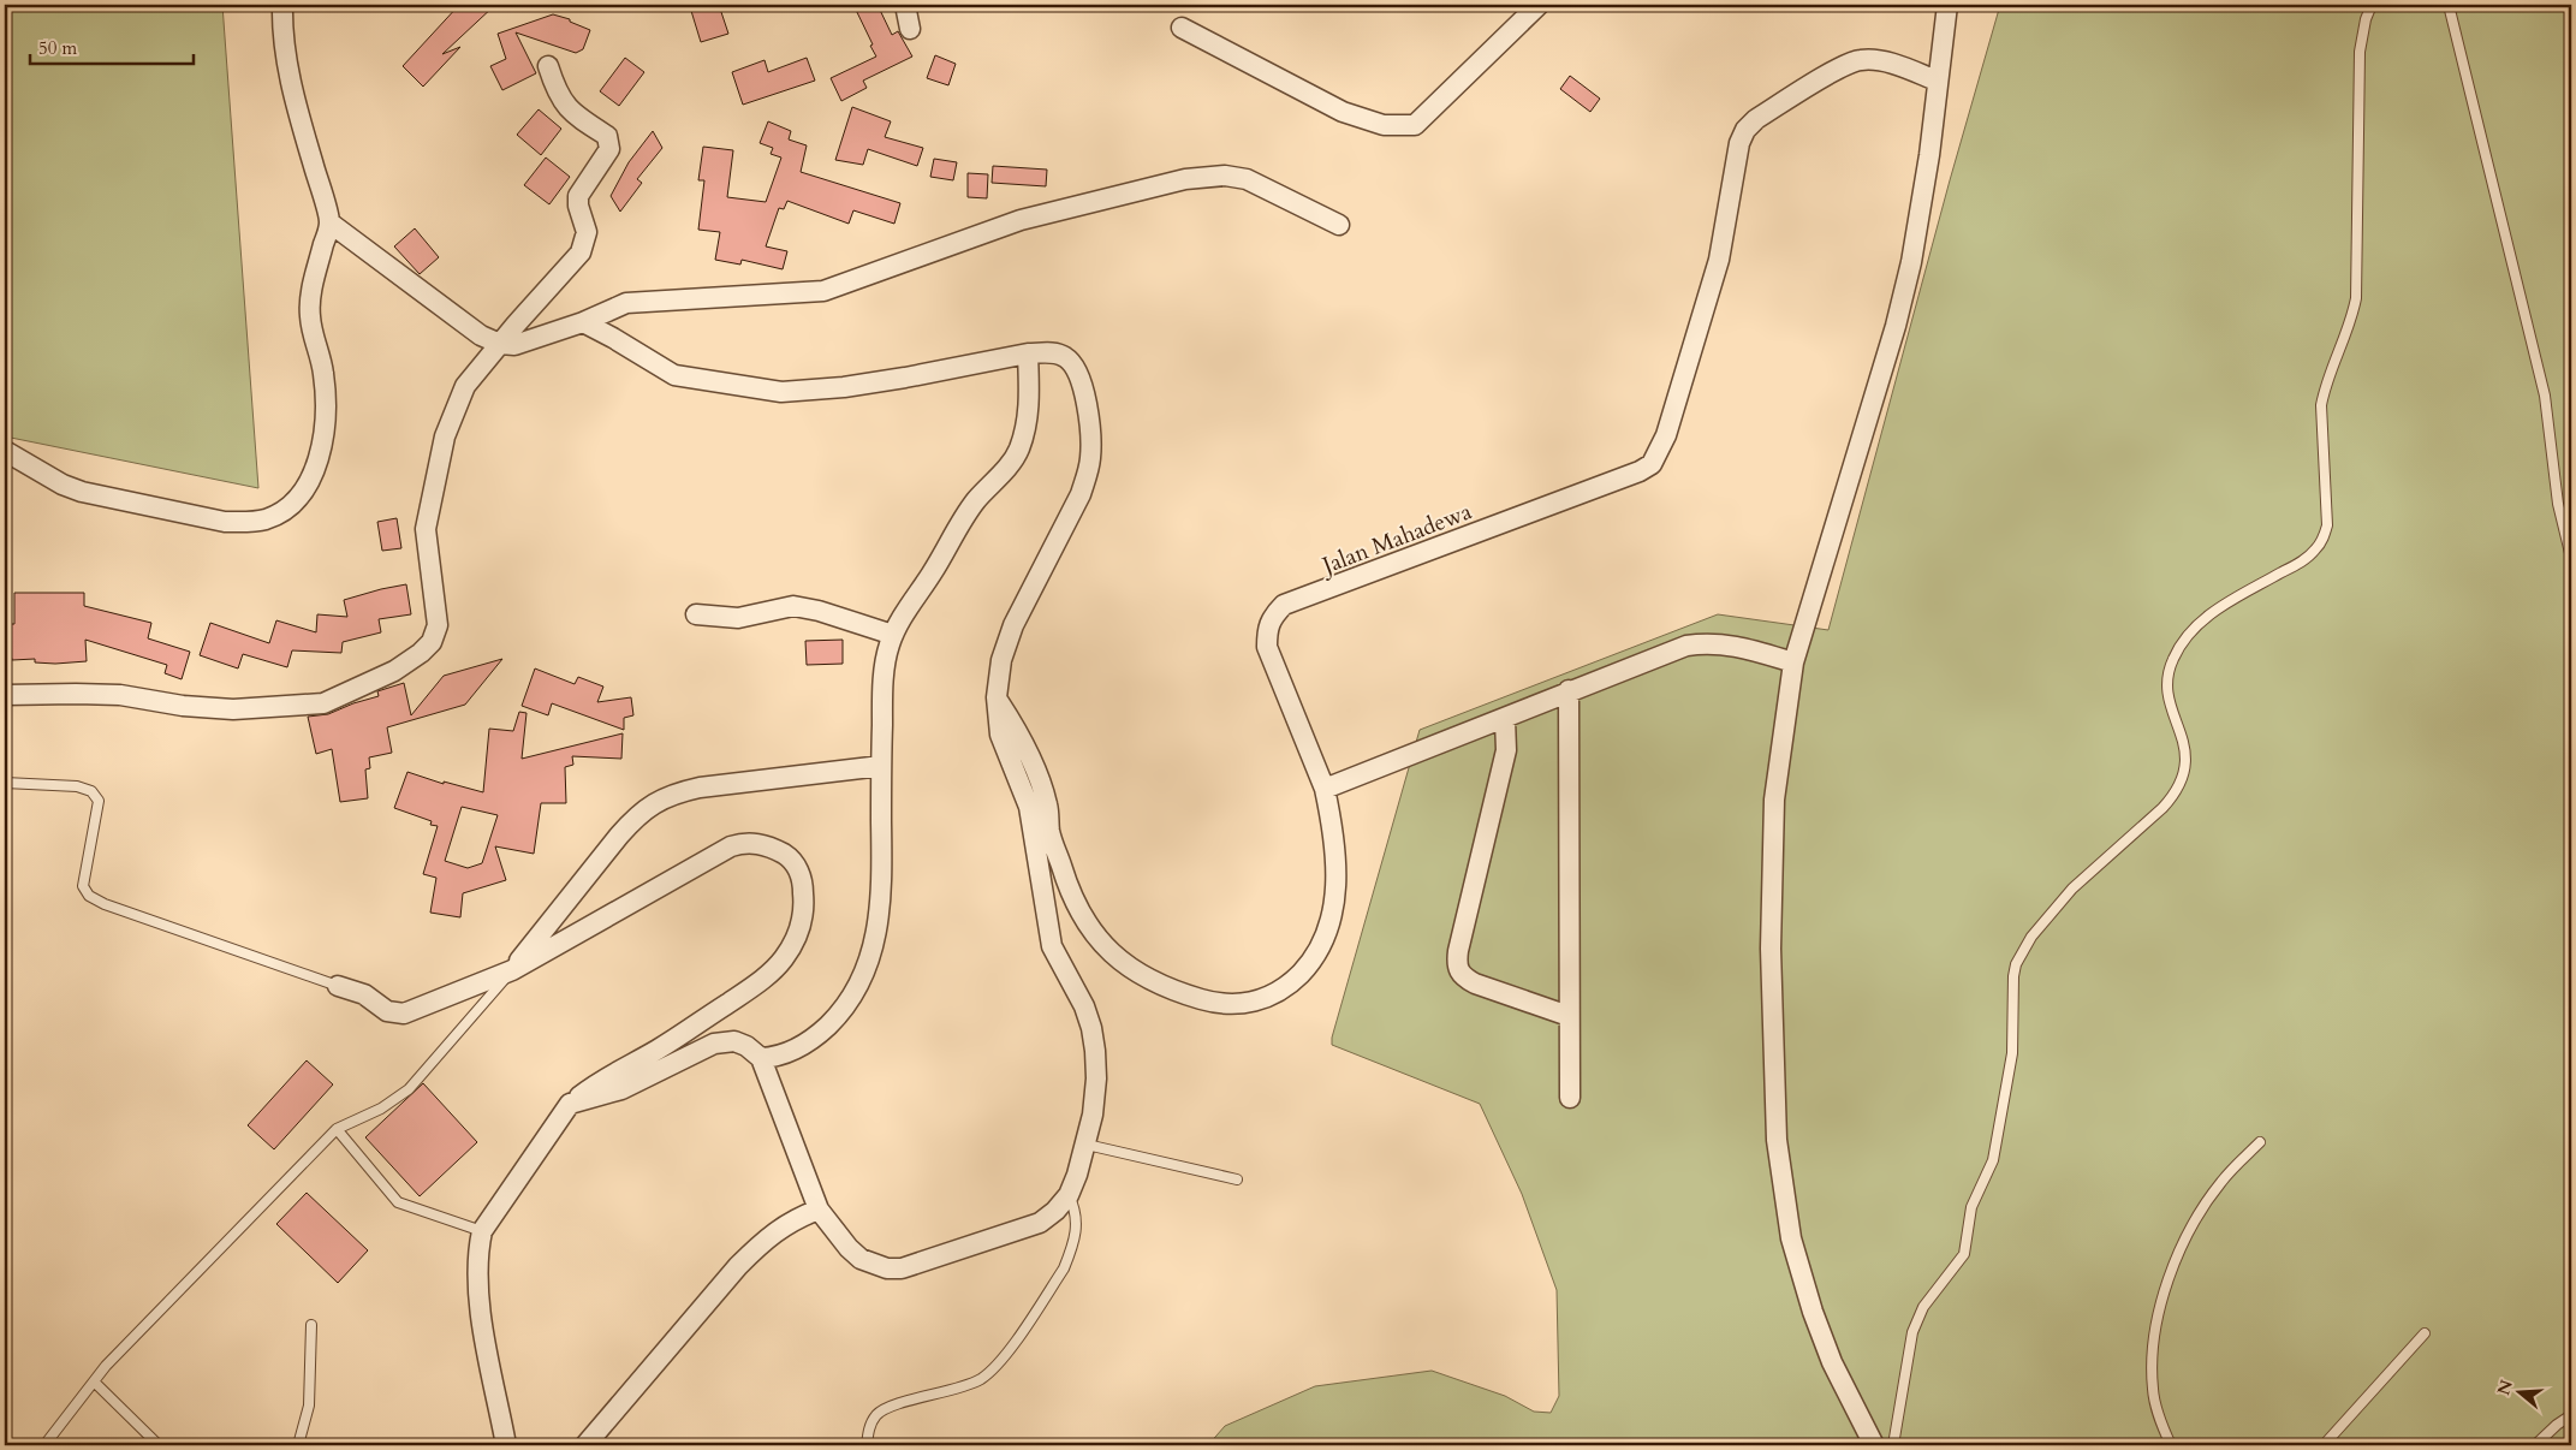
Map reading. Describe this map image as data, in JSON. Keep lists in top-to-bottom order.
{
  "streets": {
    "street": ["Jalan Mahadewa"]
  },
  "scale_bar": "50 m",
  "north": "left"
}
